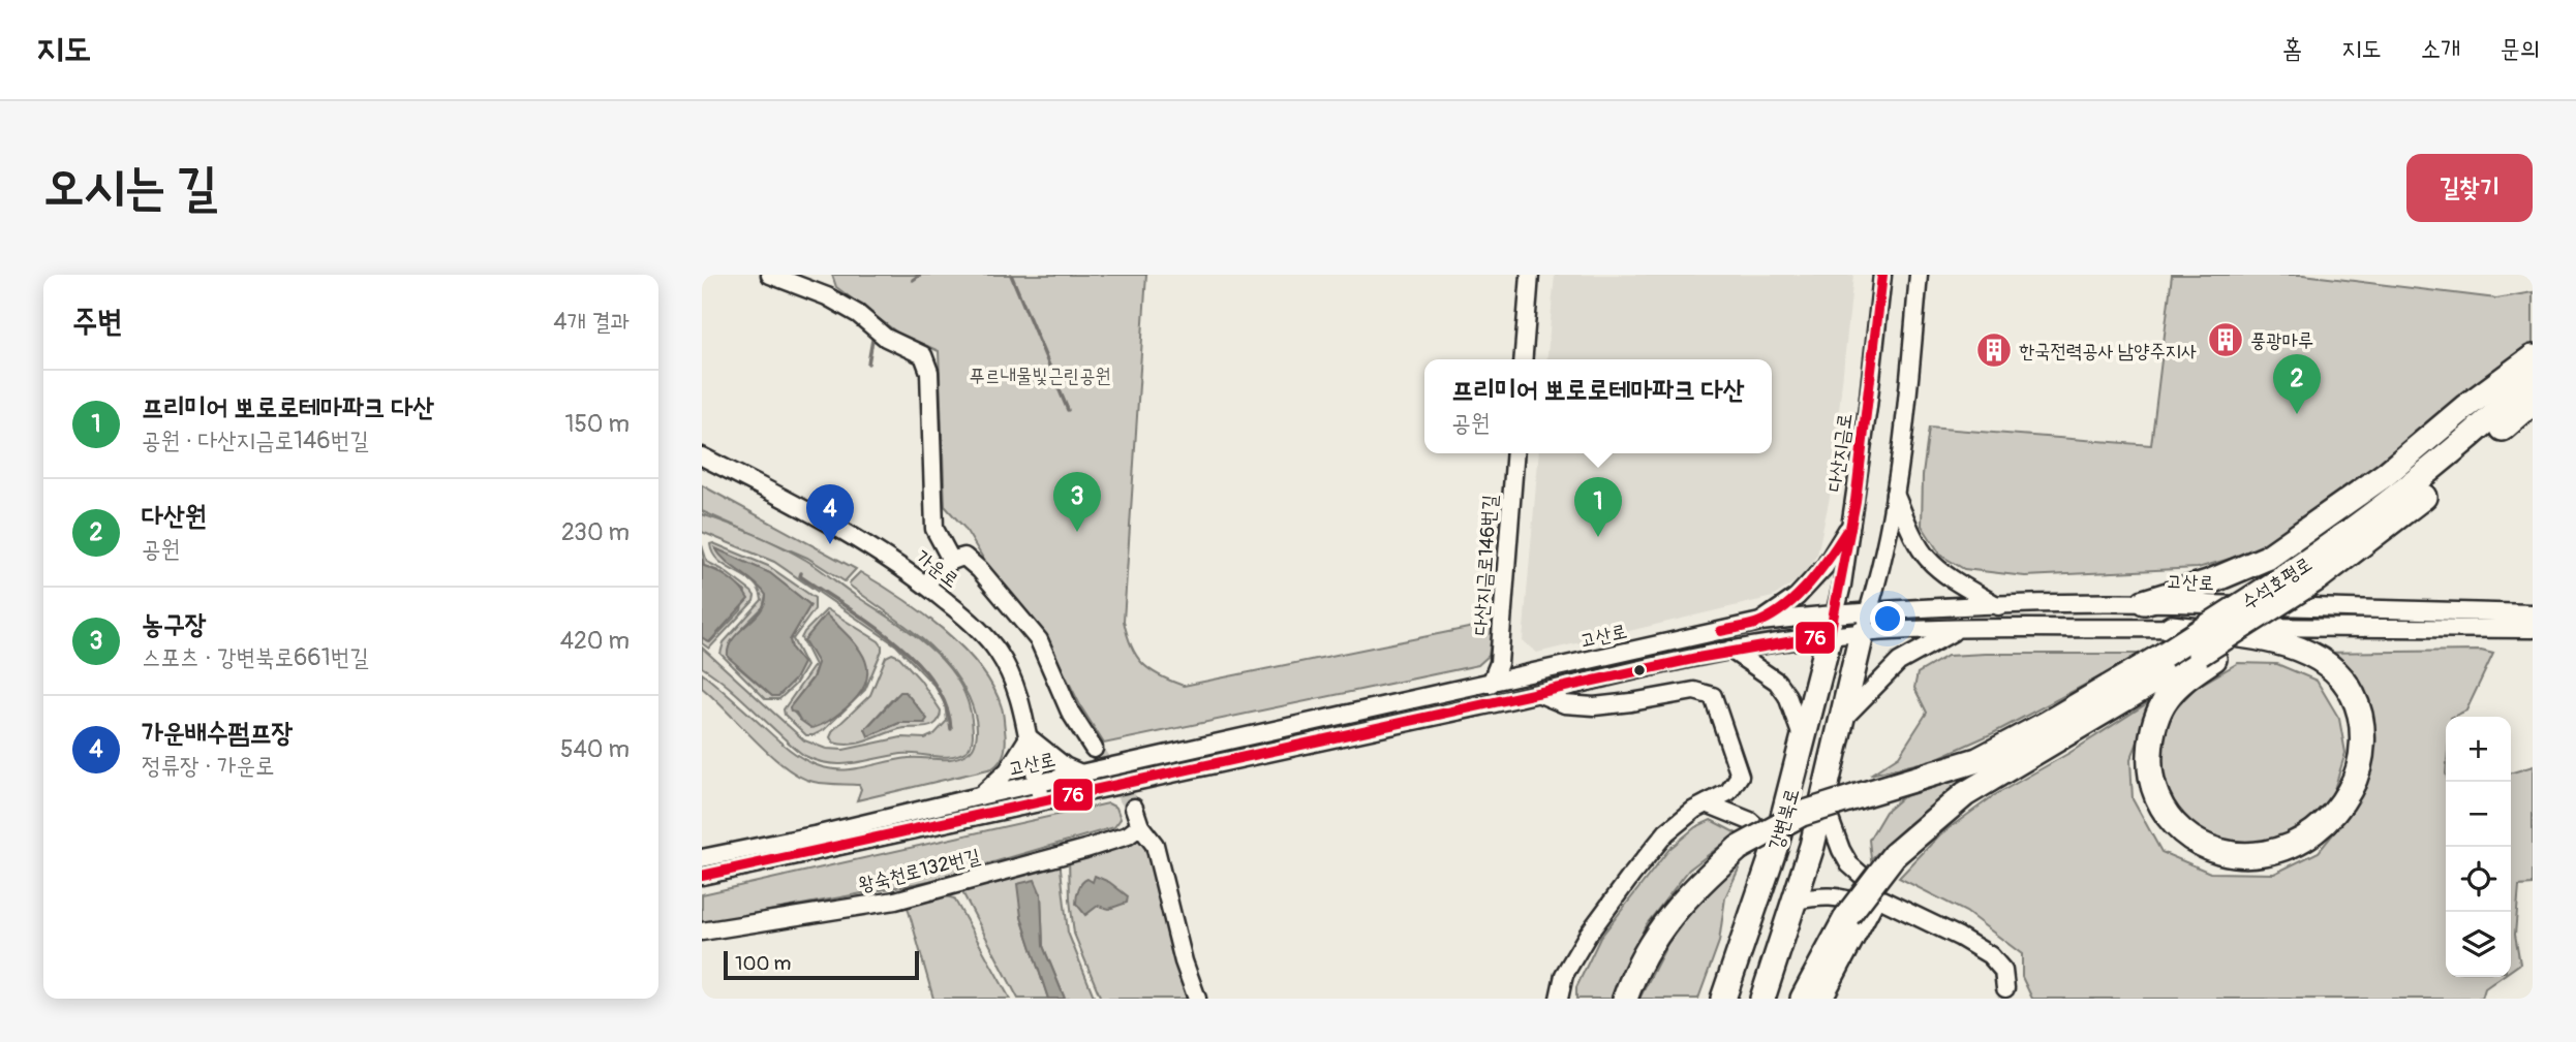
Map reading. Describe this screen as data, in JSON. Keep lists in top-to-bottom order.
{
  "streets": {
    "highway": ["수석호평로", "강변북로"],
    "street": [
      "다산지금로",
      "다산지금로146번길",
      "가운로",
      "고산로",
      "왕숙천로132번길"
    ]
  },
  "crossings": [
    ["다산지금로", "고산로"],
    ["다산지금로", "강변북로"],
    ["다산지금로146번길", "고산로"],
    ["가운로", "고산로"],
    ["고산로", "강변북로"]
  ],
  "parks": ["푸르내물빛근린공원"],
  "places": {
    "building": ["풍광마루", "한국전력공사 남양주지사"]
  },
  "lines": ["transit line 76"],
  "scale_bar": "100 m",
  "page": {
    "header": "지도",
    "nav": [
      "홈",
      "지도",
      "소개",
      "문의"
    ],
    "buttons": "길찾기",
    "title": "오시는 길",
    "heading": ["주변", "4개 결과"],
    "pins": [
      "2",
      "3",
      "1",
      "4"
    ],
    "popup": ["프리미어 뽀로로테마파크 다산", "공원"],
    "list": [
      {
        "mark": "1",
        "name": "프리미어 뽀로로테마파크 다산",
        "note": "공원 · 다산지금로146번길",
        "value": "150 m"
      },
      {
        "mark": "2",
        "name": "다산원",
        "note": "공원",
        "value": "230 m"
      },
      {
        "mark": "3",
        "name": "농구장",
        "note": "스포츠 · 강변북로661번길",
        "value": "420 m"
      },
      {
        "mark": "4",
        "name": "가운배수펌프장",
        "note": "정류장 · 가운로",
        "value": "540 m"
      }
    ],
    "map_buttons": ["+", "−"],
    "scale": "100 m"
  }
}
